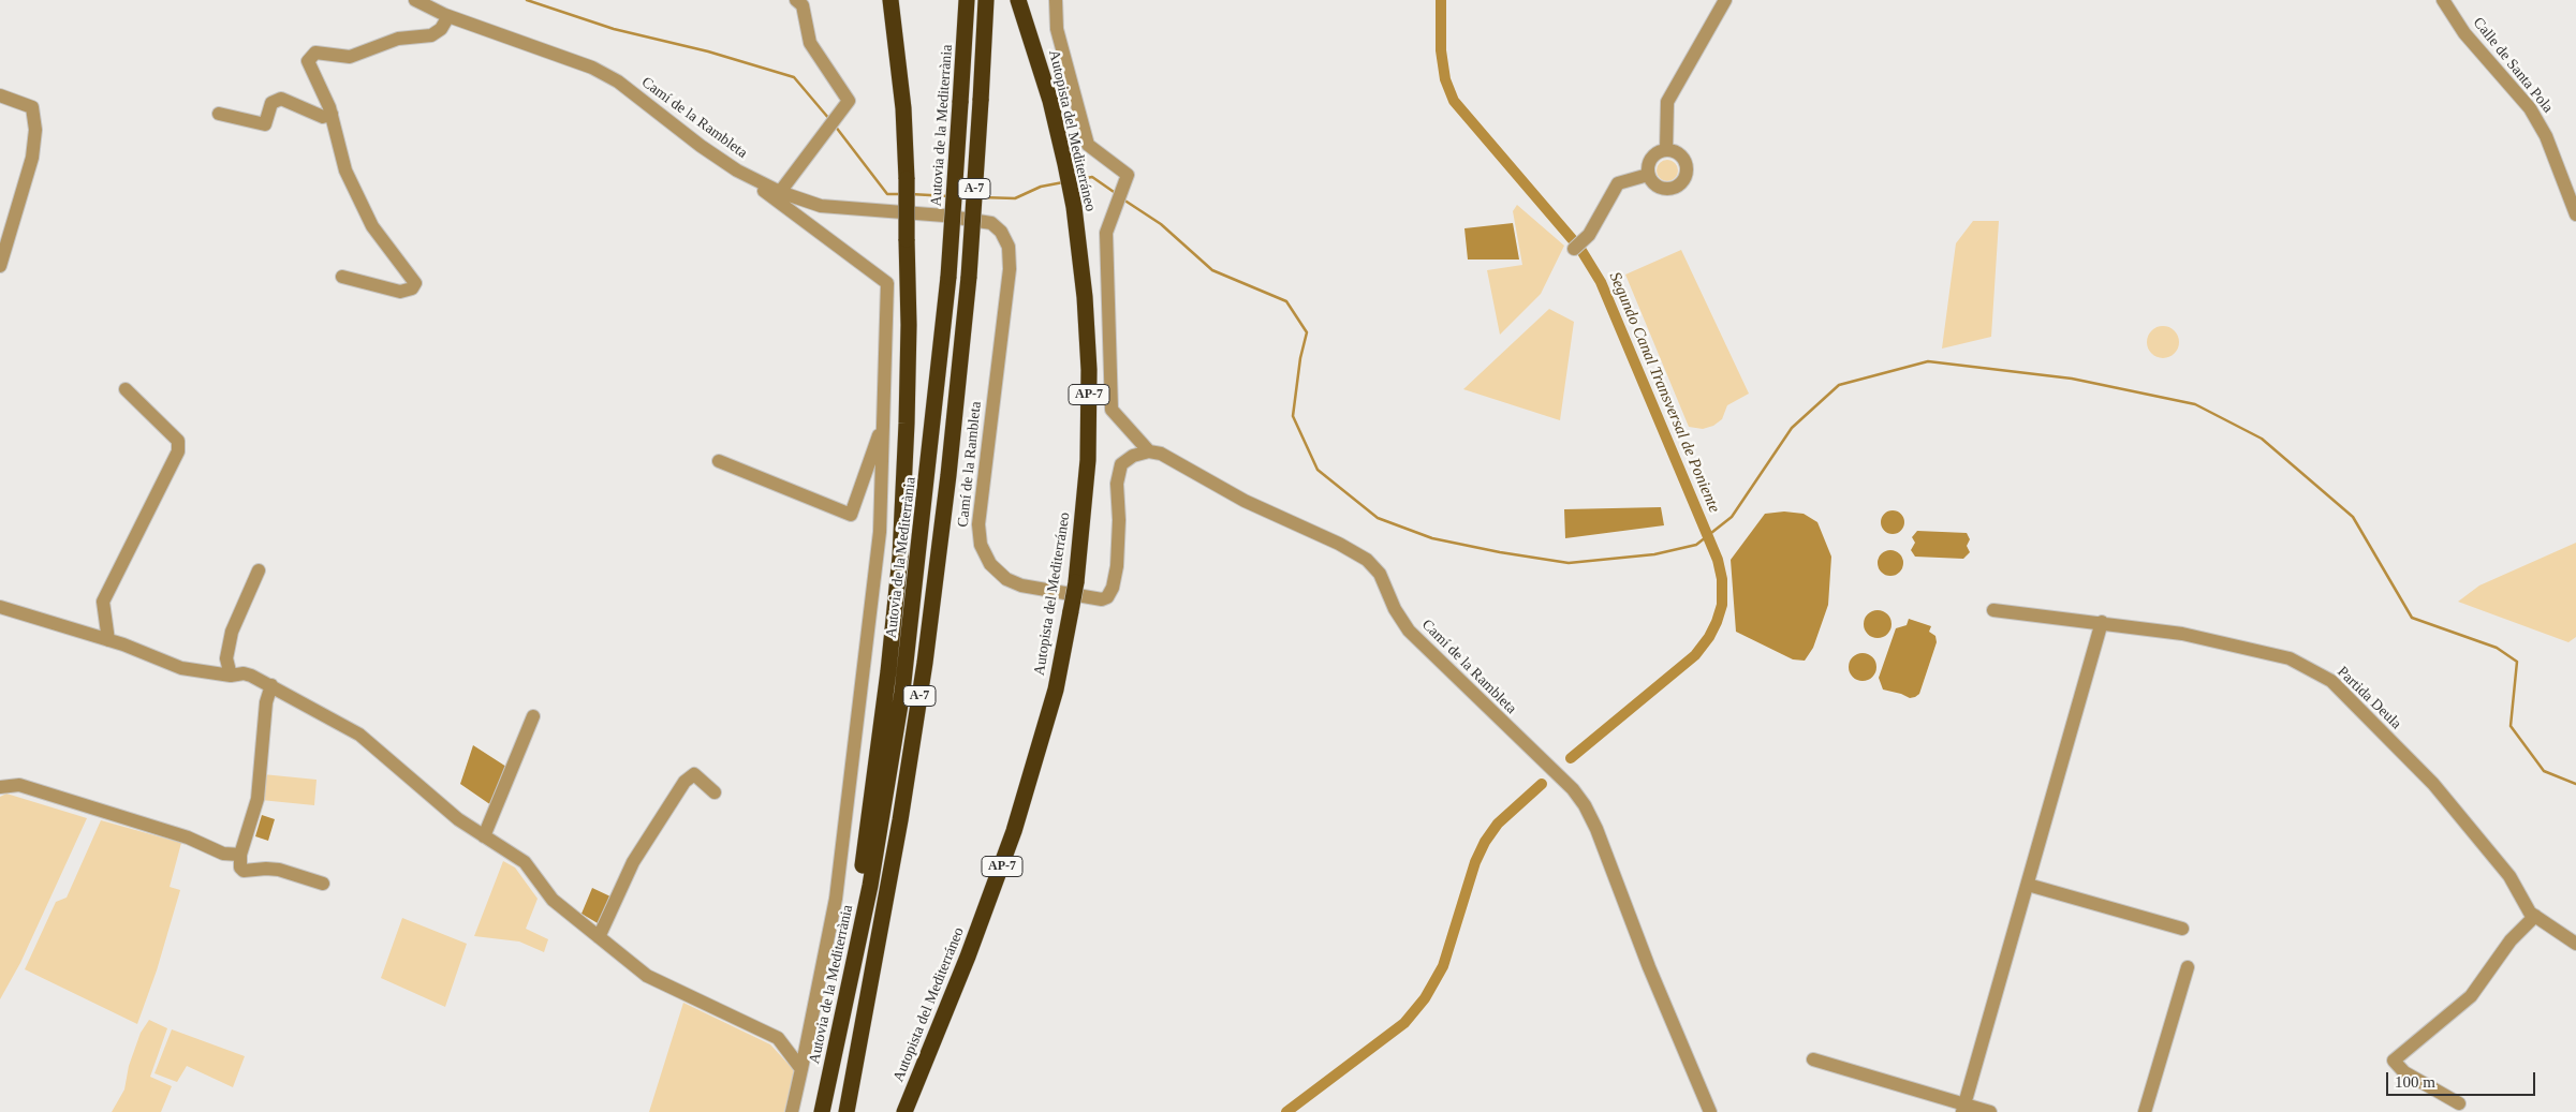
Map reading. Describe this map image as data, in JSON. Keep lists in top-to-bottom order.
{
  "streets": {
    "highway": [
      "Autovia de la Mediterrània",
      "Autopista del Mediterráneo",
      "A-7",
      "AP-7"
    ],
    "street": ["Calle de Santa Pola", "Camí de la Rambleta", "Partida Deula"]
  },
  "water": ["Segundo Canal Transversal de Poniente"],
  "scale_bar": "100 m"
}
